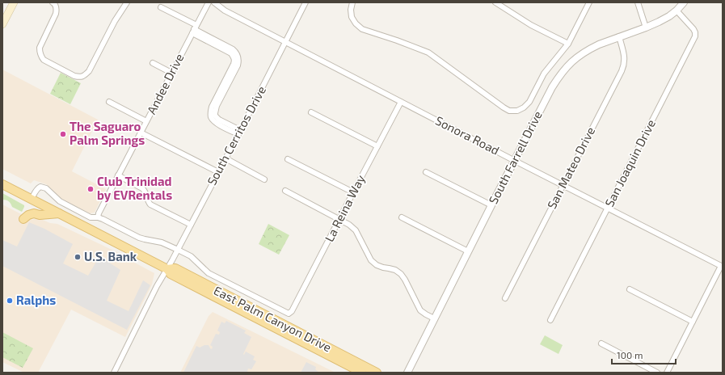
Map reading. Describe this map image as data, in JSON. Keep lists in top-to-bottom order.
{
  "streets": {
    "main road": ["East Palm Canyon Drive"],
    "street": [
      "Andee Drive",
      "South Cerritos Drive",
      "Sonora Road",
      "South Farrell Drive",
      "San Joaquin Drive",
      "San Mateo Drive",
      "La Reina Way"
    ]
  },
  "crossings": [
    ["South Cerritos Drive", "Sonora Road"],
    ["South Cerritos Drive", "La Reina Way"],
    ["South Cerritos Drive", "East Palm Canyon Drive"],
    ["Sonora Road", "South Farrell Drive"],
    ["Sonora Road", "San Joaquin Drive"],
    ["Sonora Road", "San Mateo Drive"],
    ["Sonora Road", "La Reina Way"],
    ["South Farrell Drive", "San Joaquin Drive"],
    ["South Farrell Drive", "San Mateo Drive"]
  ],
  "places": [
    "The Saguaro Palm Springs",
    "Club Trinidad by EVRentals",
    "U.S. Bank",
    "Ralphs"
  ],
  "scale_bar": "100 m"
}
